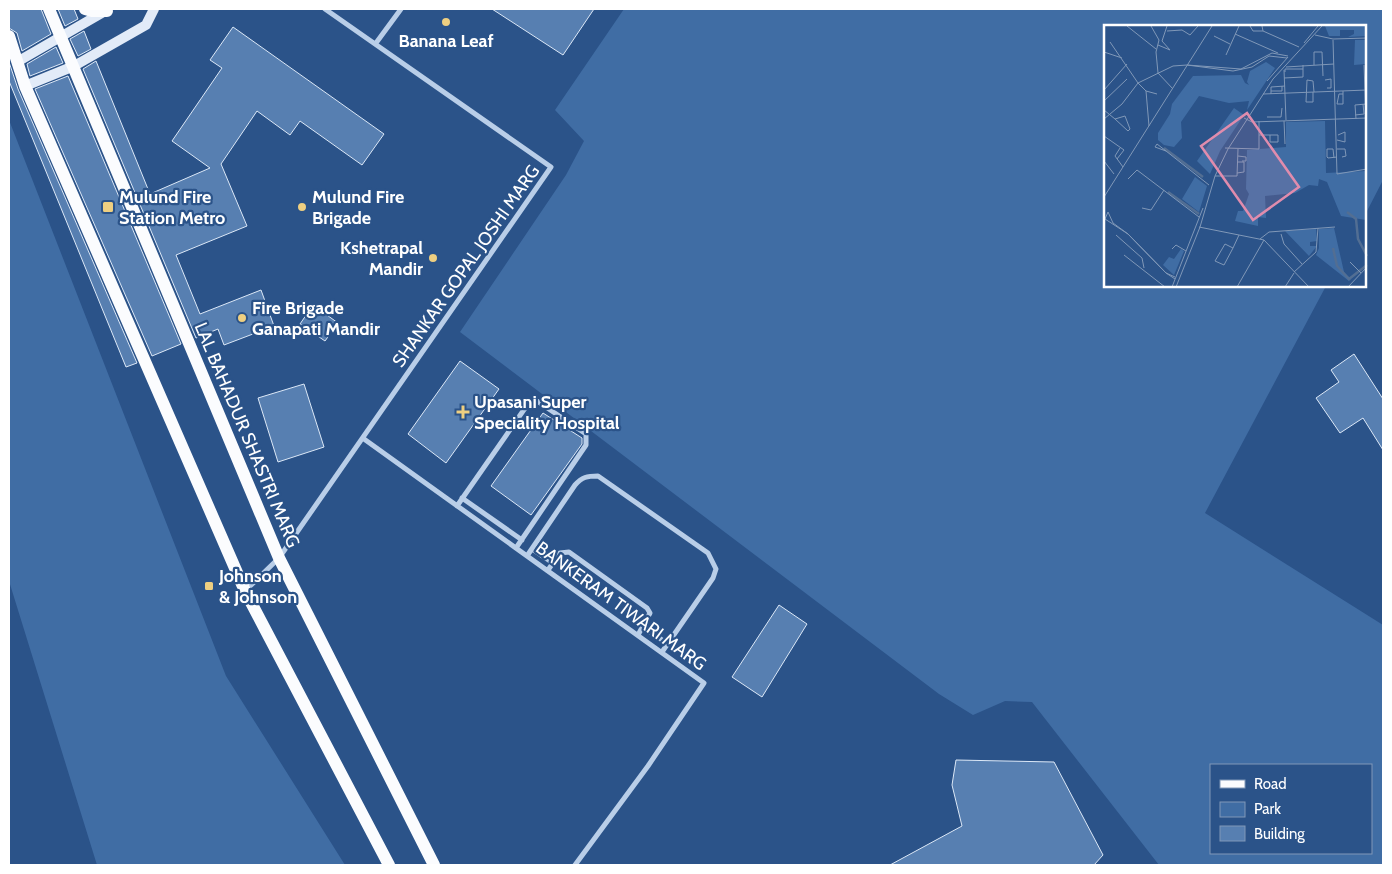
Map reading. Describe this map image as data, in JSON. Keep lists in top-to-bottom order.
{
  "streets": {
    "main road": ["LAL BAHADUR SHASTRI MARG"],
    "street": ["SHANKAR GOPAL JOSHI MARG", "BANKERAM TIWARI MARG"]
  },
  "crossings": [
    ["SHANKAR GOPAL JOSHI MARG", "LAL BAHADUR SHASTRI MARG"],
    ["SHANKAR GOPAL JOSHI MARG", "BANKERAM TIWARI MARG"]
  ],
  "places": {
    "other": [
      "Banana Leaf",
      "Mulund Fire Brigade",
      "Kshetrapal Mandir",
      "Fire Brigade Ganapati Mandir"
    ],
    "transit": ["Mulund Fire Station Metro", "Johnson & Johnson"],
    "health": ["Upasani Super Speciality Hospital"]
  },
  "legend": ["Road", "Park", "Building"]
}
